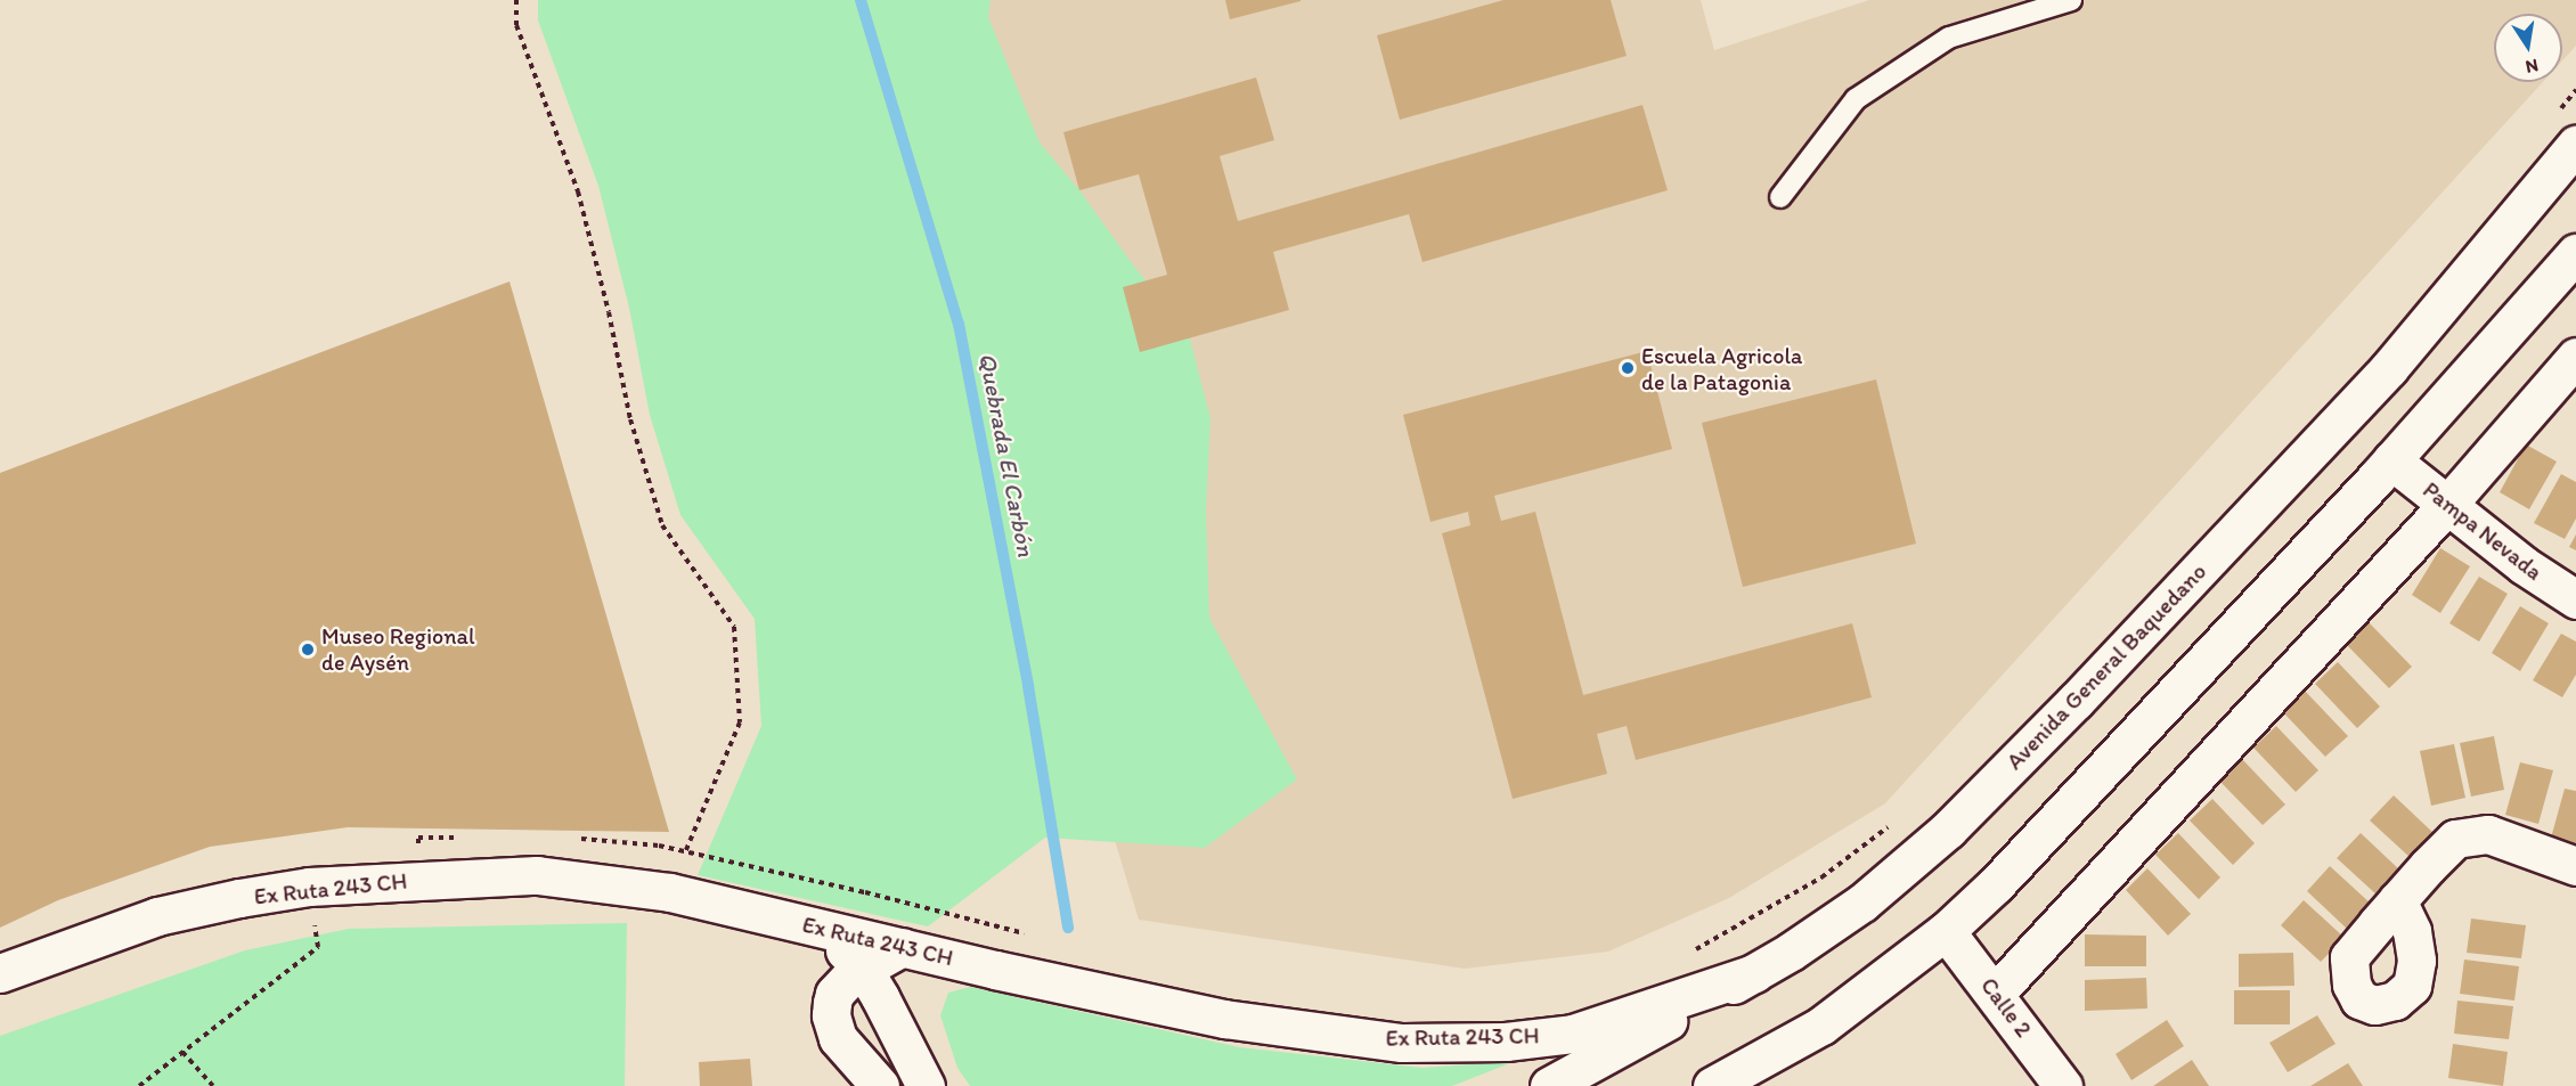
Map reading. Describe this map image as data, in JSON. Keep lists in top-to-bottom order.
{
  "streets": {
    "street": [
      "Pampa Nevada",
      "Avenida General Baquedano",
      "Ex Ruta 243 CH",
      "Calle 2"
    ]
  },
  "crossings": [
    ["Avenida General Baquedano", "Ex Ruta 243 CH"]
  ],
  "water": ["Quebrada El Carbón"],
  "places": ["Escuela Agricola de la Patagonia", "Museo Regional de Aysén"],
  "north": "bottom"
}
